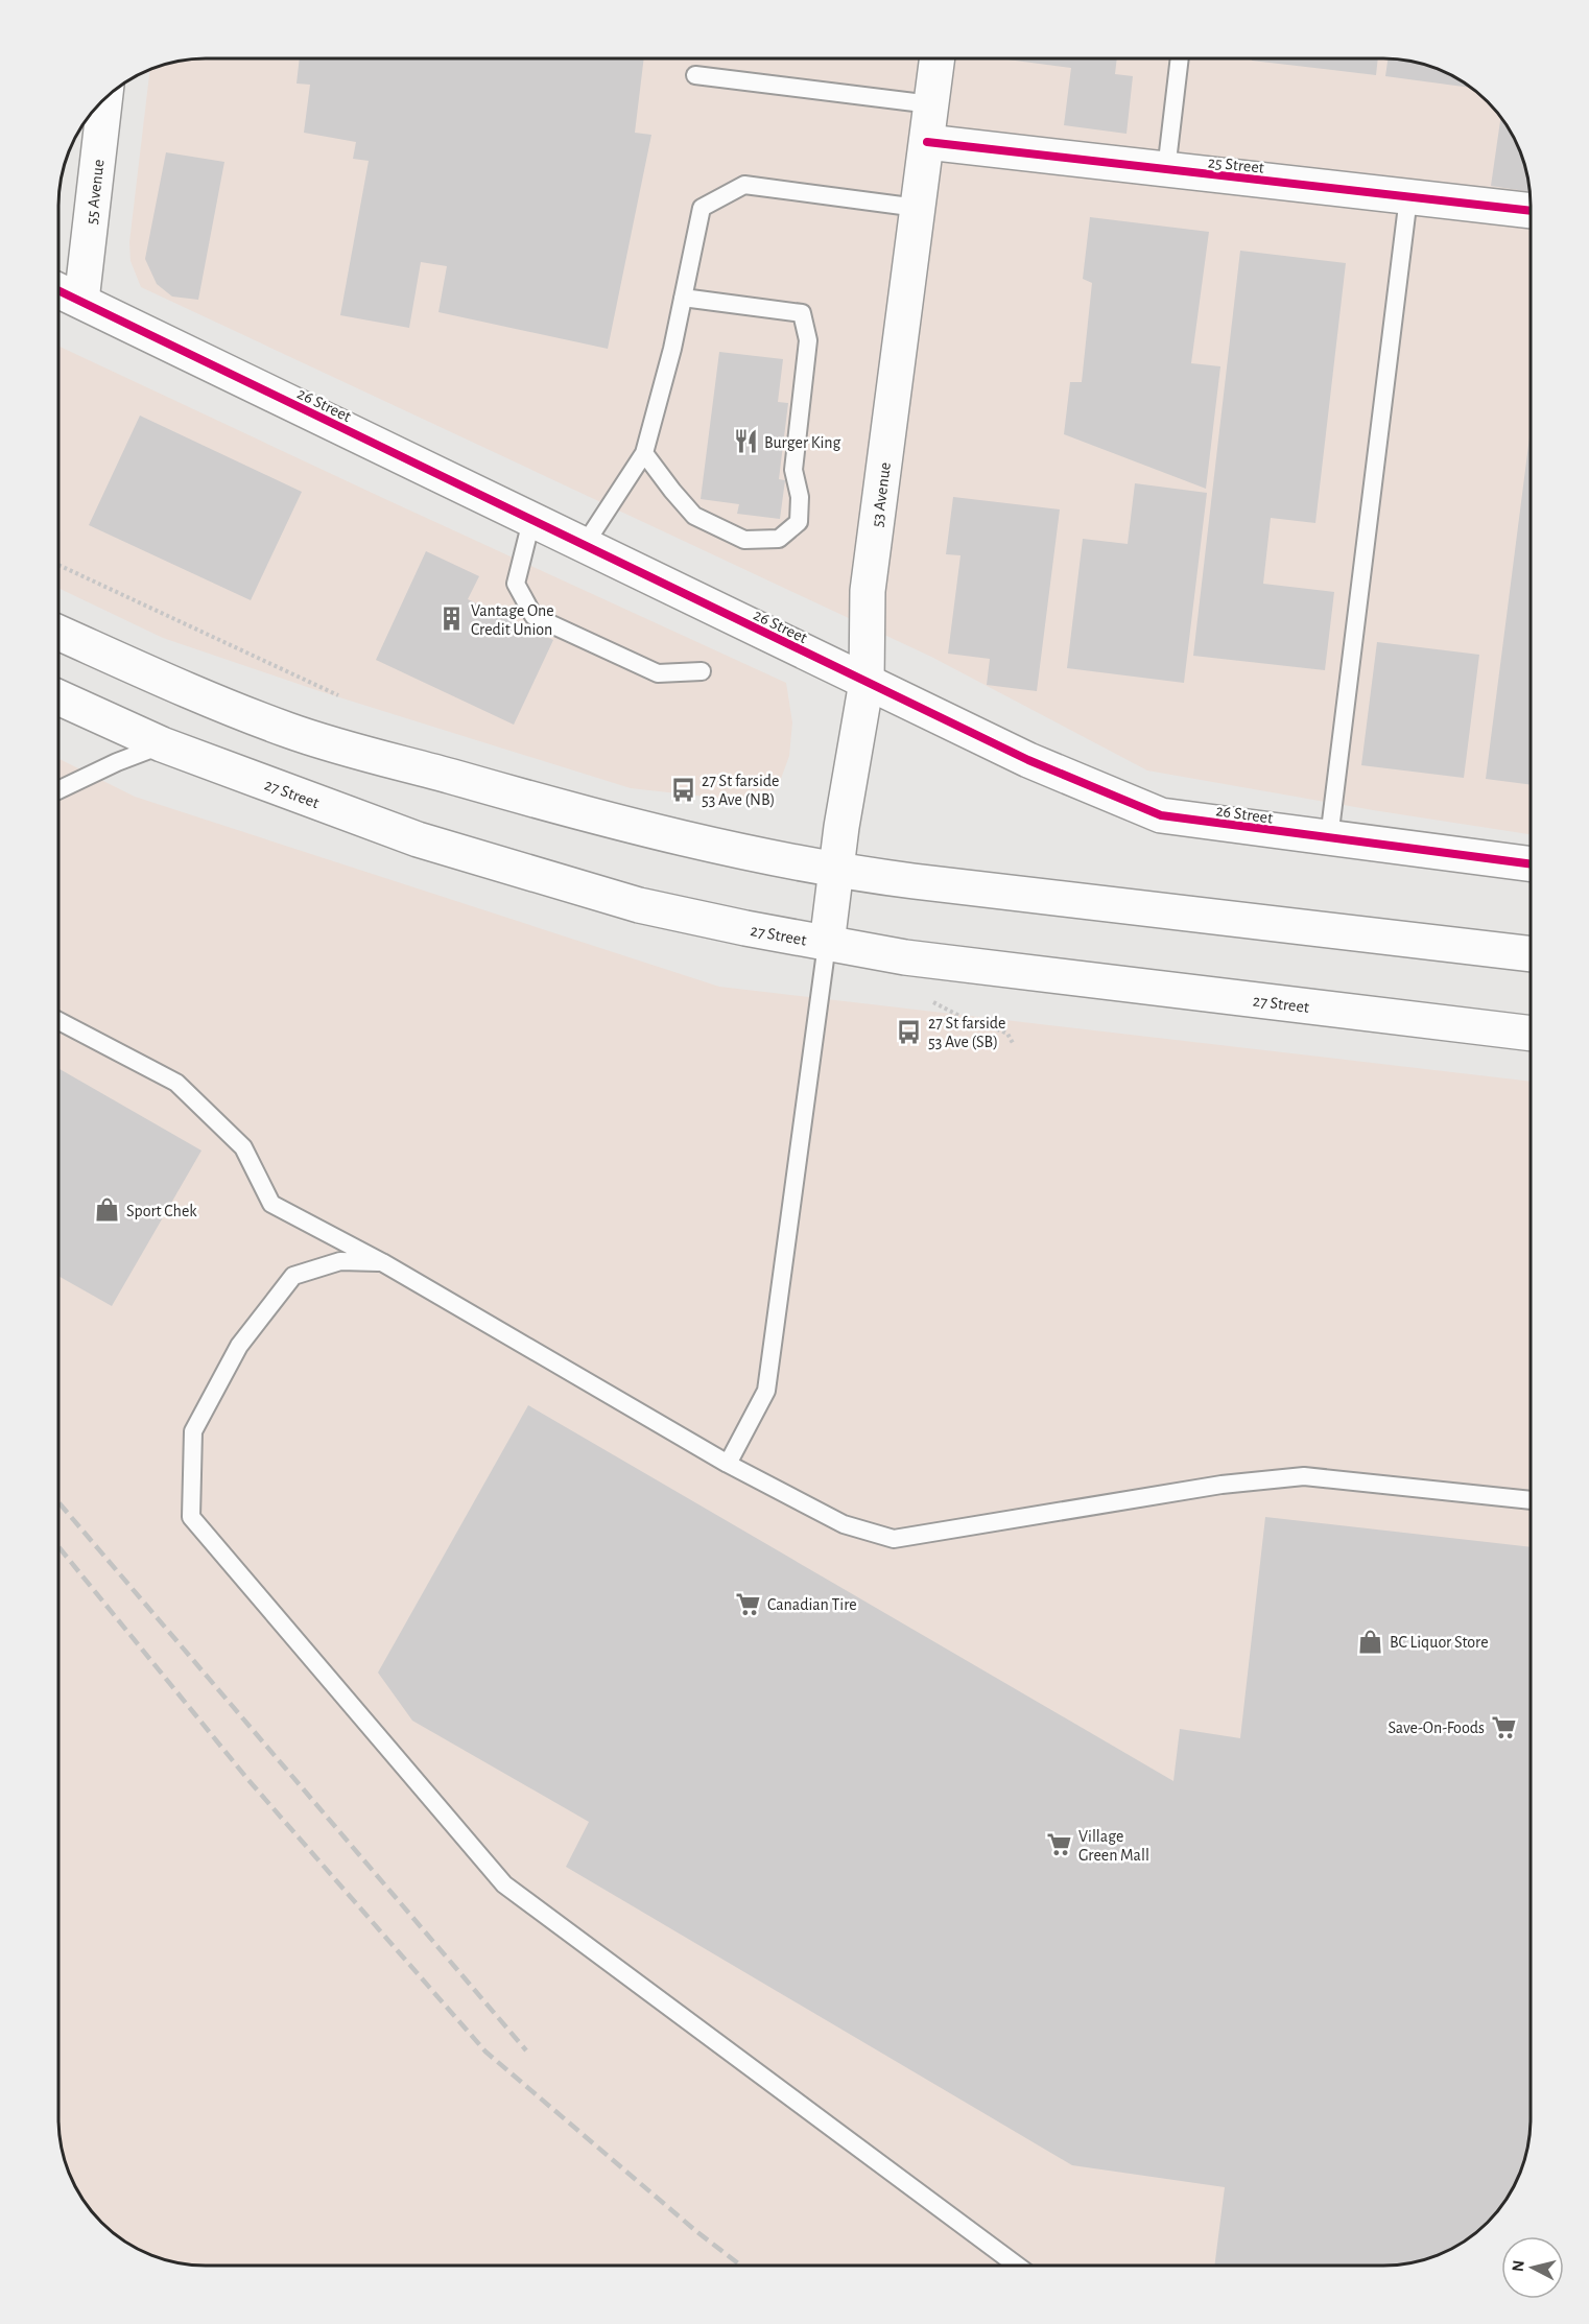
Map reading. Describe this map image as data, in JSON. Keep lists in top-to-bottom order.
{
  "streets": {
    "street": [
      "25 Street",
      "55 Avenue",
      "26 Street",
      "53 Avenue",
      "27 Street"
    ]
  },
  "crossings": [
    ["25 Street", "53 Avenue"],
    ["55 Avenue", "26 Street"],
    ["26 Street", "53 Avenue"],
    ["53 Avenue", "27 Street"]
  ],
  "places": {
    "restaurant": ["Burger King"],
    "building": ["Vantage One Credit Union"],
    "bus stop": ["27 St farside 53 Ave (NB)", "27 St farside 53 Ave (SB)"],
    "shop": ["Sport Chek", "BC Liquor Store"],
    "supermarket": ["Canadian Tire", "Save-On-Foods", "Village Green Mall"]
  },
  "north": "left"
}
